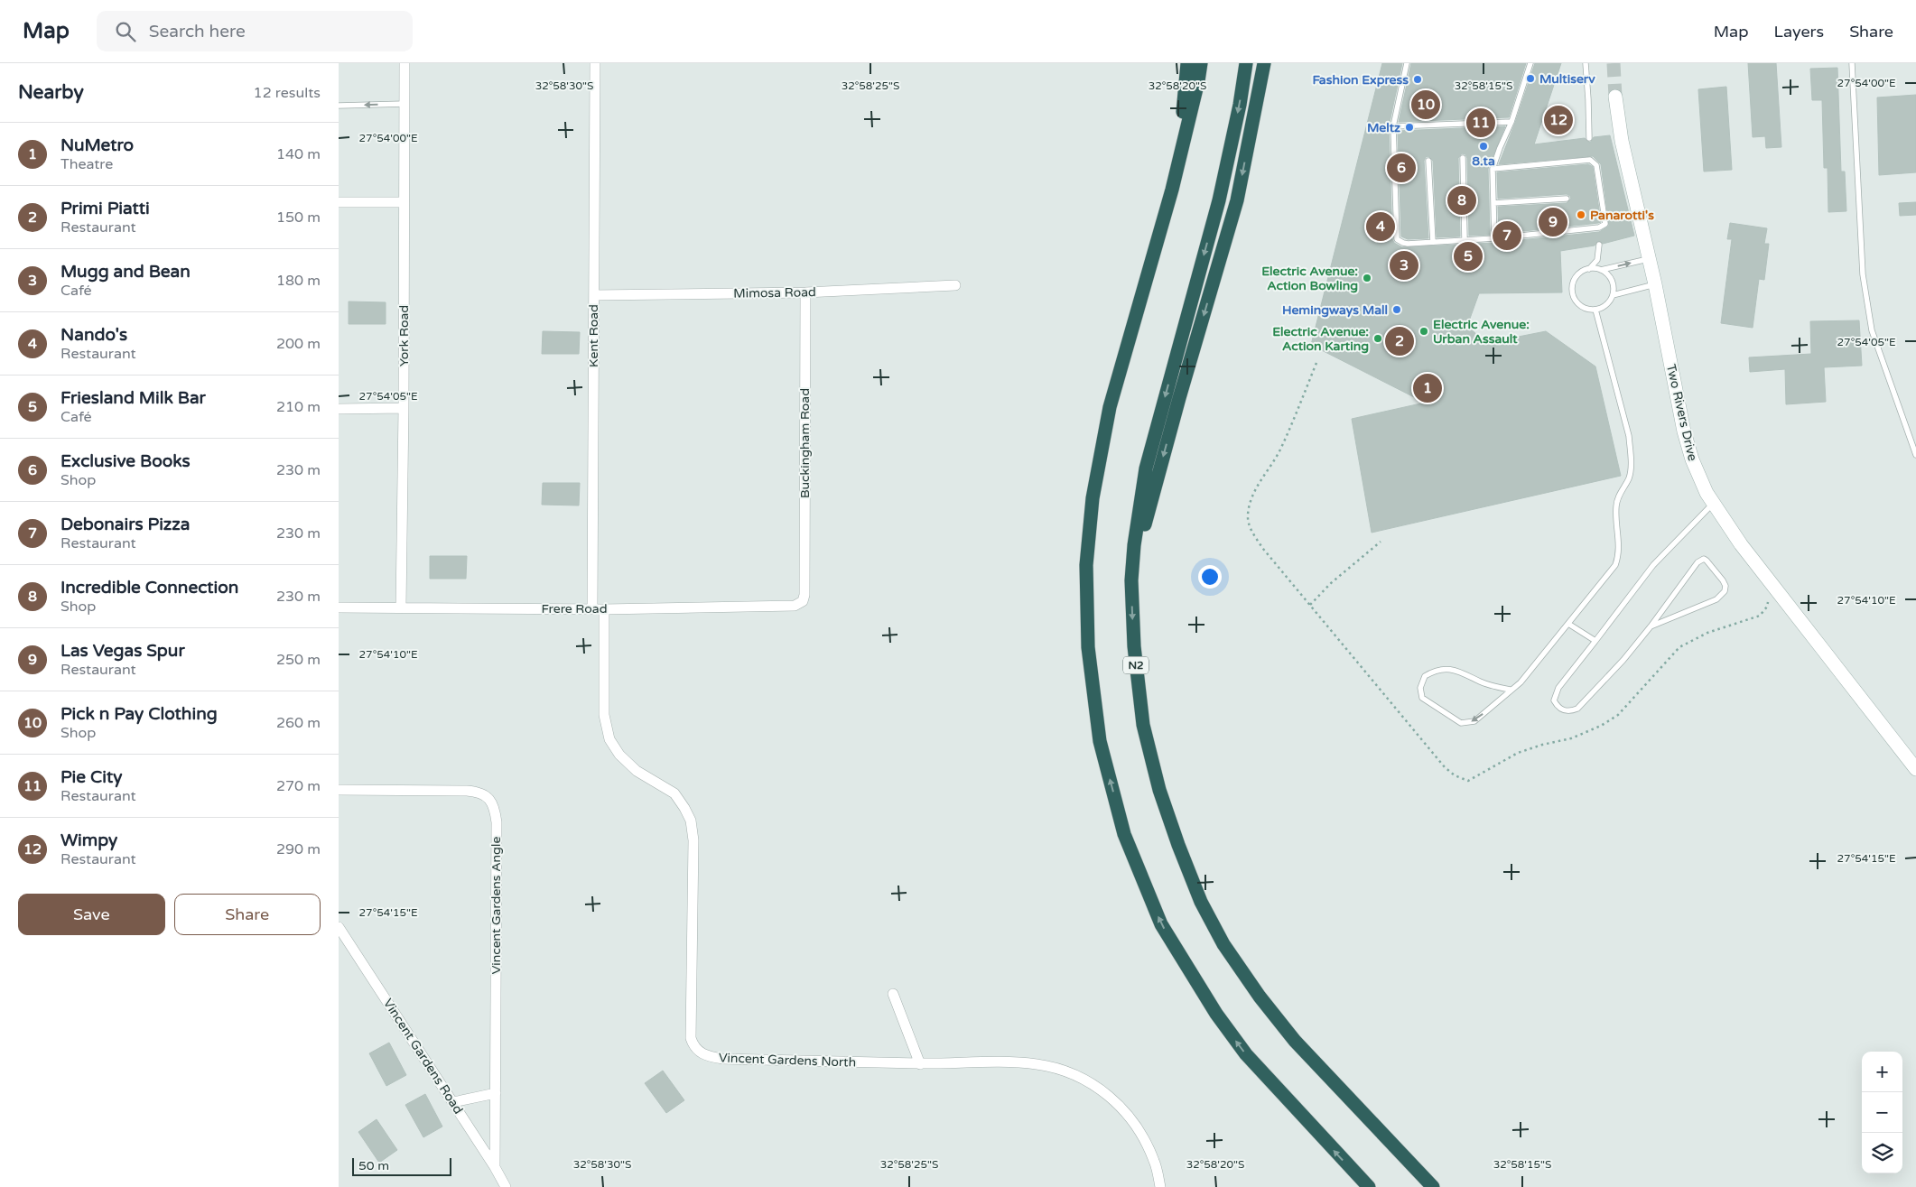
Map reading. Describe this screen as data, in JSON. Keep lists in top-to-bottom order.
{
  "streets": {
    "highway": ["N2"],
    "main road": ["Two Rivers Drive"],
    "street": [
      "Mimosa Road",
      "York Road",
      "Kent Road",
      "Buckingham Road",
      "Frere Road",
      "Vincent Gardens Angle",
      "Vincent Gardens Road",
      "Vincent Gardens North"
    ]
  },
  "crossings": [
    ["Mimosa Road", "Kent Road"],
    ["Mimosa Road", "Buckingham Road"],
    ["York Road", "Frere Road"],
    ["Kent Road", "Frere Road"],
    ["Buckingham Road", "Frere Road"],
    ["Frere Road", "Vincent Gardens North"],
    ["Vincent Gardens Angle", "Vincent Gardens Road"]
  ],
  "places": [
    "Multiserv",
    "Fashion Express",
    "Meltz",
    "8.ta",
    "Panarotti's",
    "Electric Avenue: Action Bowling",
    "Hemingways Mall",
    "Electric Avenue: Urban Assault",
    "Electric Avenue: Action Karting"
  ],
  "scale_bar": "50 m",
  "page": {
    "header": "Map",
    "search": "Search here",
    "nav": ["Map", "Layers", "Share"],
    "heading": ["Nearby", "12 results"],
    "pins": [
      "10",
      "12",
      "11",
      "6",
      "8",
      "9",
      "4",
      "7",
      "5",
      "3",
      "2",
      "1"
    ],
    "list": [
      {
        "mark": "1",
        "name": "NuMetro",
        "note": "Theatre",
        "value": "140 m"
      },
      {
        "mark": "2",
        "name": "Primi Piatti",
        "note": "Restaurant",
        "value": "150 m"
      },
      {
        "mark": "3",
        "name": "Mugg and Bean",
        "note": "Café",
        "value": "180 m"
      },
      {
        "mark": "4",
        "name": "Nando's",
        "note": "Restaurant",
        "value": "200 m"
      },
      {
        "mark": "5",
        "name": "Friesland Milk Bar",
        "note": "Café",
        "value": "210 m"
      },
      {
        "mark": "6",
        "name": "Exclusive Books",
        "note": "Shop",
        "value": "230 m"
      },
      {
        "mark": "7",
        "name": "Debonairs Pizza",
        "note": "Restaurant",
        "value": "230 m"
      },
      {
        "mark": "8",
        "name": "Incredible Connection",
        "note": "Shop",
        "value": "230 m"
      },
      {
        "mark": "9",
        "name": "Las Vegas Spur",
        "note": "Restaurant",
        "value": "250 m"
      },
      {
        "mark": "10",
        "name": "Pick n Pay Clothing",
        "note": "Shop",
        "value": "260 m"
      },
      {
        "mark": "11",
        "name": "Pie City",
        "note": "Restaurant",
        "value": "270 m"
      },
      {
        "mark": "12",
        "name": "Wimpy",
        "note": "Restaurant",
        "value": "290 m"
      }
    ],
    "buttons": ["Save", "Share"],
    "map_buttons": ["+", "−"],
    "scale": "50 m"
  },
  "coordinates": [
    "27°54'00\"E",
    "32°58'30\"S",
    "32°58'25\"S",
    "32°58'20\"S",
    "32°58'15\"S",
    "27°54'05\"E",
    "27°54'10\"E",
    "27°54'15\"E"
  ]
}
